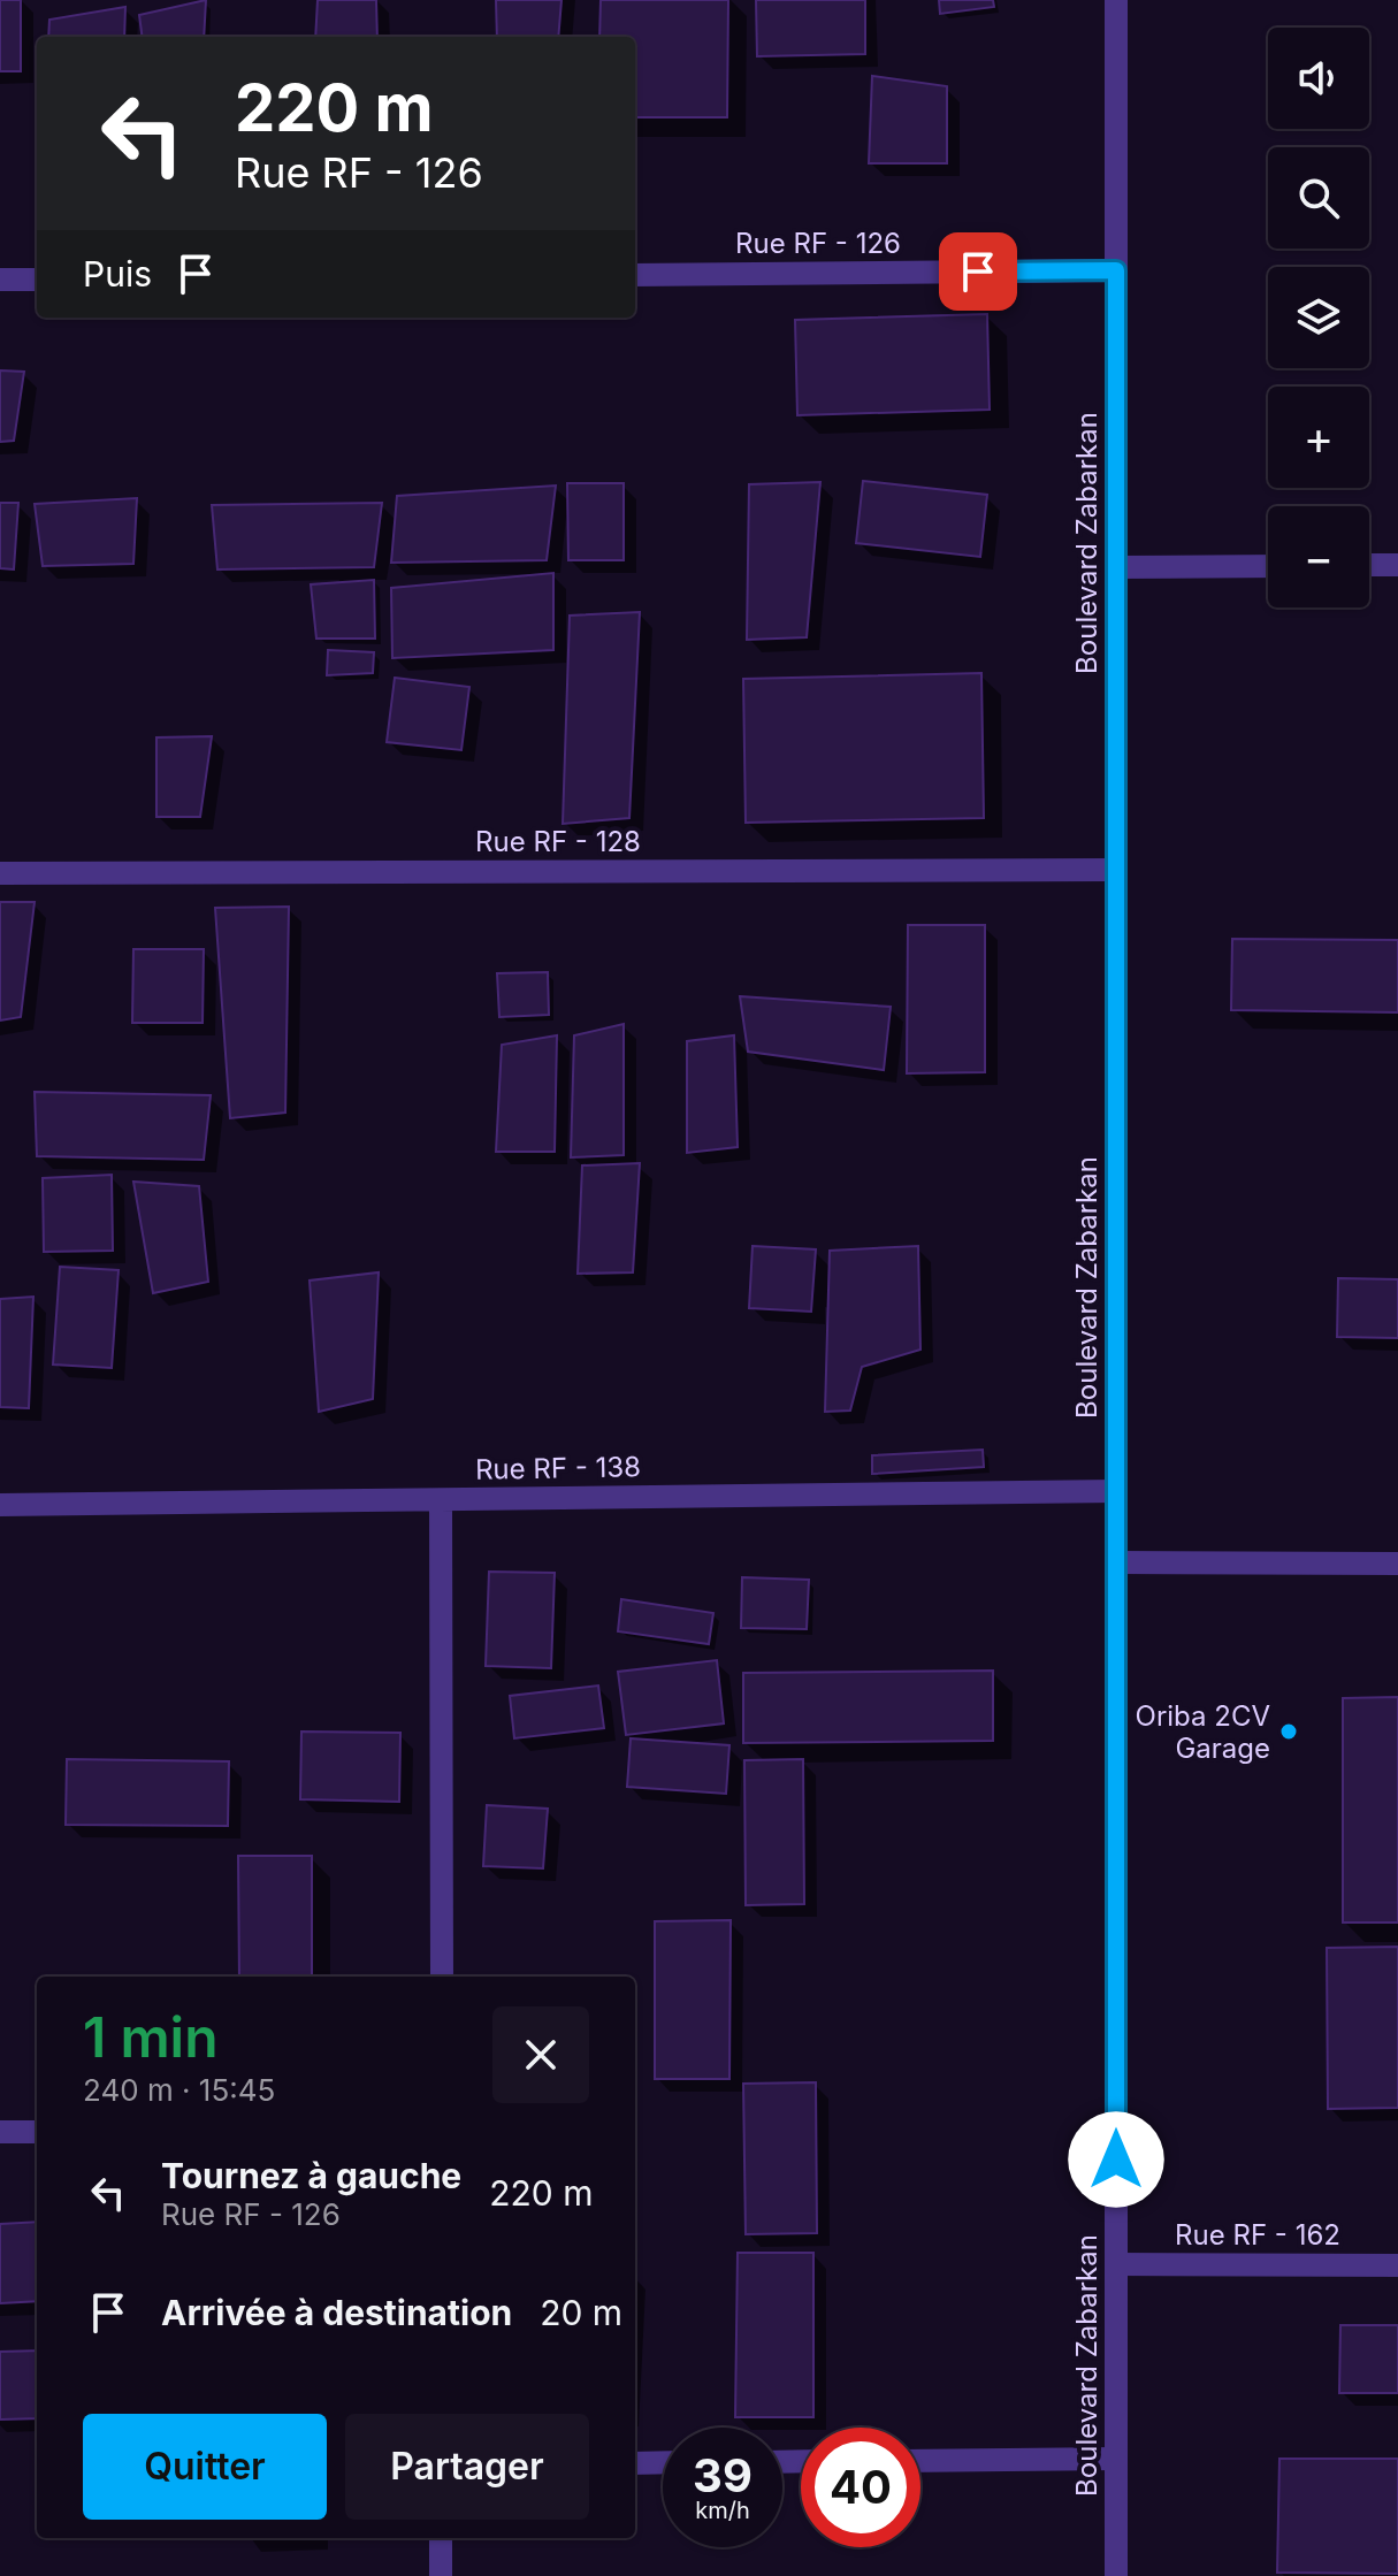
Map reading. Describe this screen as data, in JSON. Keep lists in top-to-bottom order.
{
  "streets": {
    "street": [
      "Rue RF - 126",
      "Boulevard Zabarkan",
      "Rue RF - 128",
      "Rue RF - 138",
      "Rue RF - 162"
    ]
  },
  "crossings": [
    ["Rue RF - 126", "Boulevard Zabarkan"],
    ["Boulevard Zabarkan", "Rue RF - 128"],
    ["Boulevard Zabarkan", "Rue RF - 138"],
    ["Boulevard Zabarkan", "Rue RF - 162"]
  ],
  "places": ["Oriba 2CV Garage"],
  "page": {
    "map_buttons": ["+", "−"],
    "turn": ["220 m", "Rue RF - 126"],
    "then": "Puis",
    "heading": ["1 min", "240 m · 15:45"],
    "list": [
      {
        "name": "Tournez à gauche",
        "note": "Rue RF - 126",
        "value": "220 m"
      },
      {
        "name": "Arrivée à destination",
        "value": "20 m"
      }
    ],
    "buttons": ["Quitter", "Partager"],
    "speed": "39 km/h",
    "limit": "40"
  }
}
